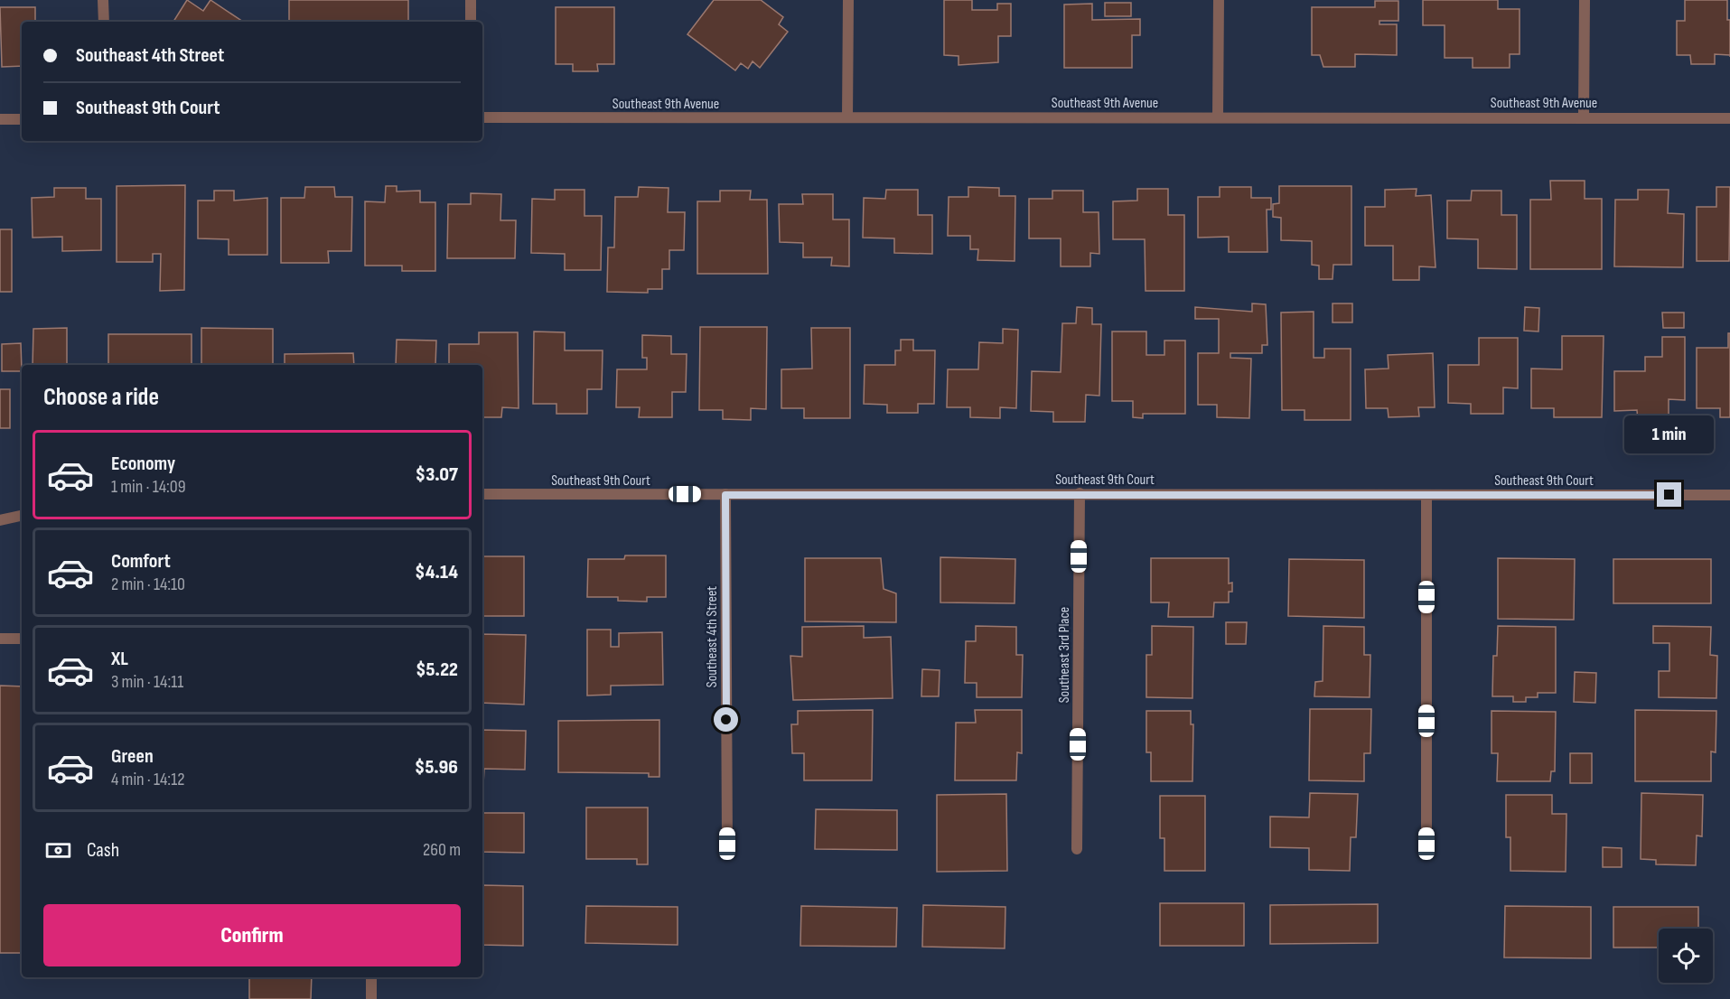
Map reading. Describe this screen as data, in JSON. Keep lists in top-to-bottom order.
{
  "streets": {
    "street": [
      "Southeast 9th Avenue",
      "Southeast 9th Court",
      "Southeast 4th Street",
      "Southeast 3rd Place"
    ]
  },
  "crossings": [
    ["Southeast 9th Court", "Southeast 4th Street"],
    ["Southeast 9th Court", "Southeast 3rd Place"]
  ],
  "page": {
    "banner": ["Southeast 4th Street", "Southeast 9th Court"],
    "heading": "Choose a ride",
    "bubble": "1 min",
    "list": [
      {
        "name": "Economy",
        "note": "1 min · 14:09",
        "value": "$3.07"
      },
      {
        "name": "Comfort",
        "note": "2 min · 14:10",
        "value": "$4.14"
      },
      {
        "name": "XL",
        "note": "3 min · 14:11",
        "value": "$5.22"
      },
      {
        "name": "Green",
        "note": "4 min · 14:12",
        "value": "$5.96"
      }
    ],
    "pay": ["Cash", "260 m"],
    "buttons": "Confirm"
  }
}
